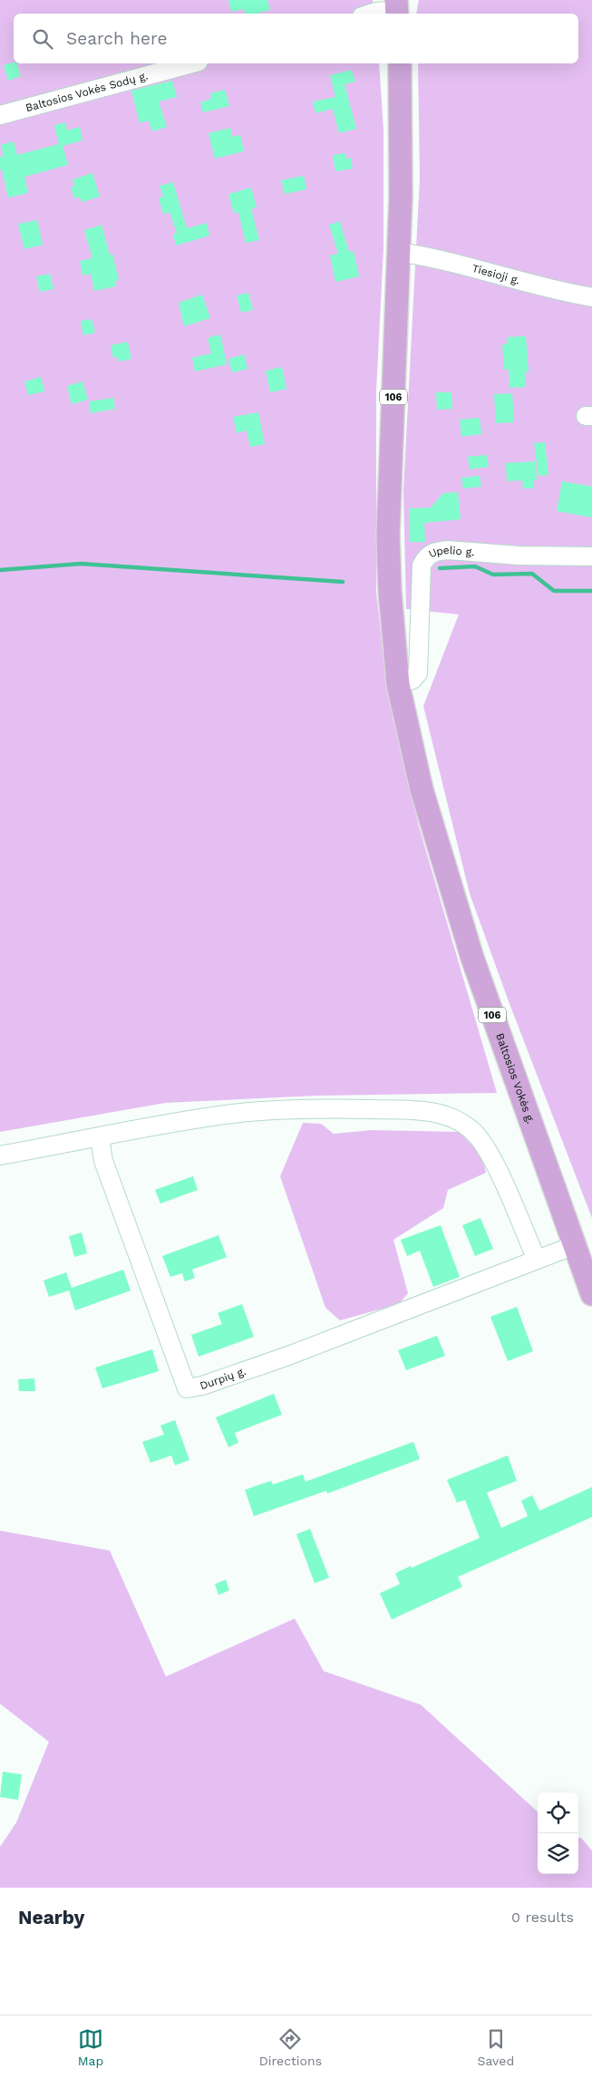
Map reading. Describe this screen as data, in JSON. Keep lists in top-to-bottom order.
{
  "streets": {
    "main road": ["106", "Baltosios Vokės g."],
    "street": [
      "Baltosios Vokės Sodų g.",
      "Tiesioji g.",
      "Upelio g.",
      "Durpių g."
    ]
  },
  "crossings": [
    ["Tiesioji g.", "106"],
    ["106", "Upelio g."],
    ["106", "Baltosios Vokės g."],
    ["Upelio g.", "Baltosios Vokės g."],
    ["Baltosios Vokės g.", "Durpių g."]
  ],
  "page": {
    "search": "Search here",
    "heading": ["Nearby", "0 results"],
    "nav": ["Map", "Directions", "Saved"]
  }
}
